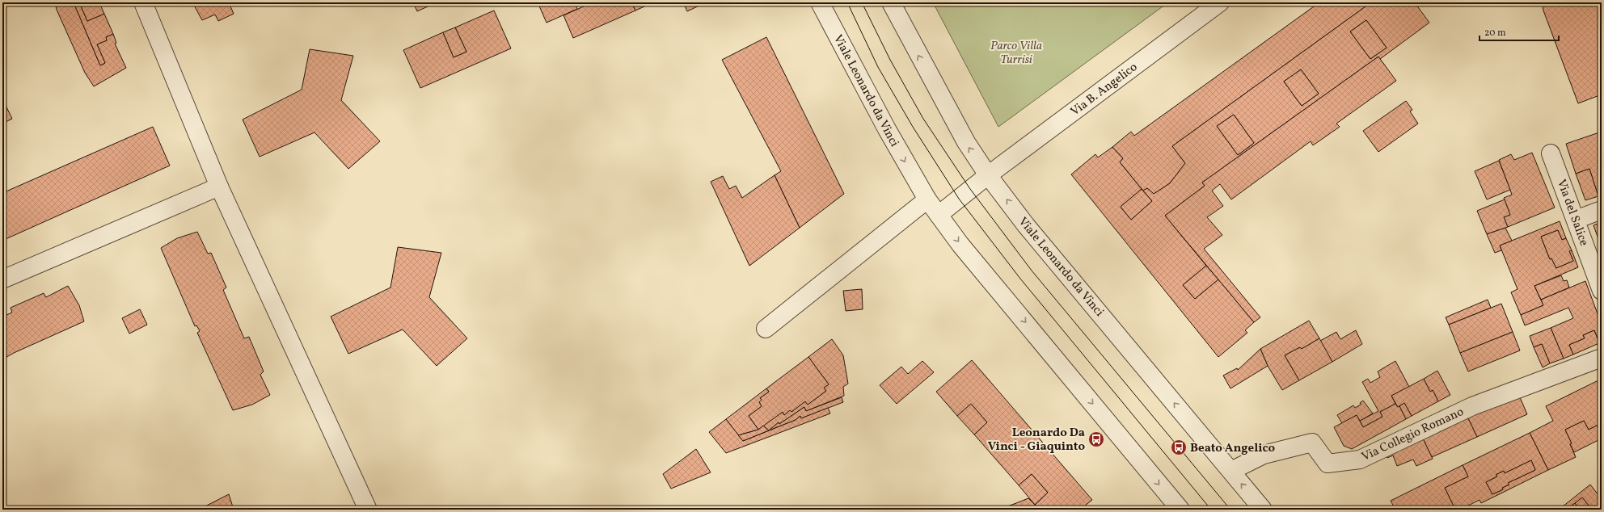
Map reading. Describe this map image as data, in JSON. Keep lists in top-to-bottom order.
{
  "streets": {
    "street": [
      "Via B. Angelico",
      "Viale Leonardo da Vinci",
      "Via del Salice",
      "Via Collegio Romano"
    ]
  },
  "crossings": [
    ["Via B. Angelico", "Viale Leonardo da Vinci"],
    ["Viale Leonardo da Vinci", "Via Collegio Romano"]
  ],
  "parks": ["Parco Villa Turrisi"],
  "places": {
    "bus stop": ["Leonardo Da Vinci - Giaquinto", "Beato Angelico"]
  },
  "scale_bar": "20 m"
}
